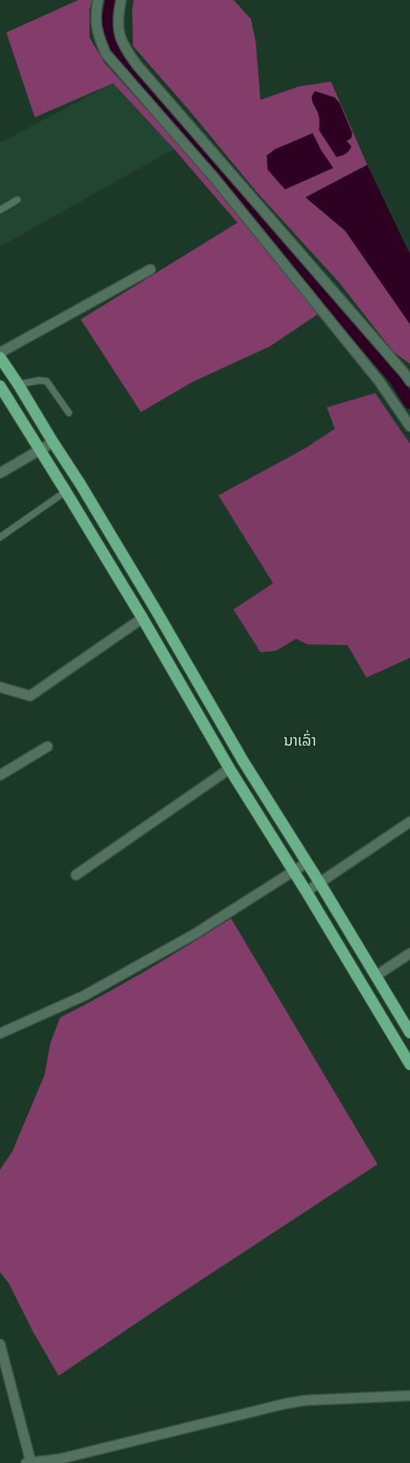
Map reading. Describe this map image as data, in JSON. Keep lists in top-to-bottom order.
{
  "districts": ["ນາເລົ່າ"]
}
